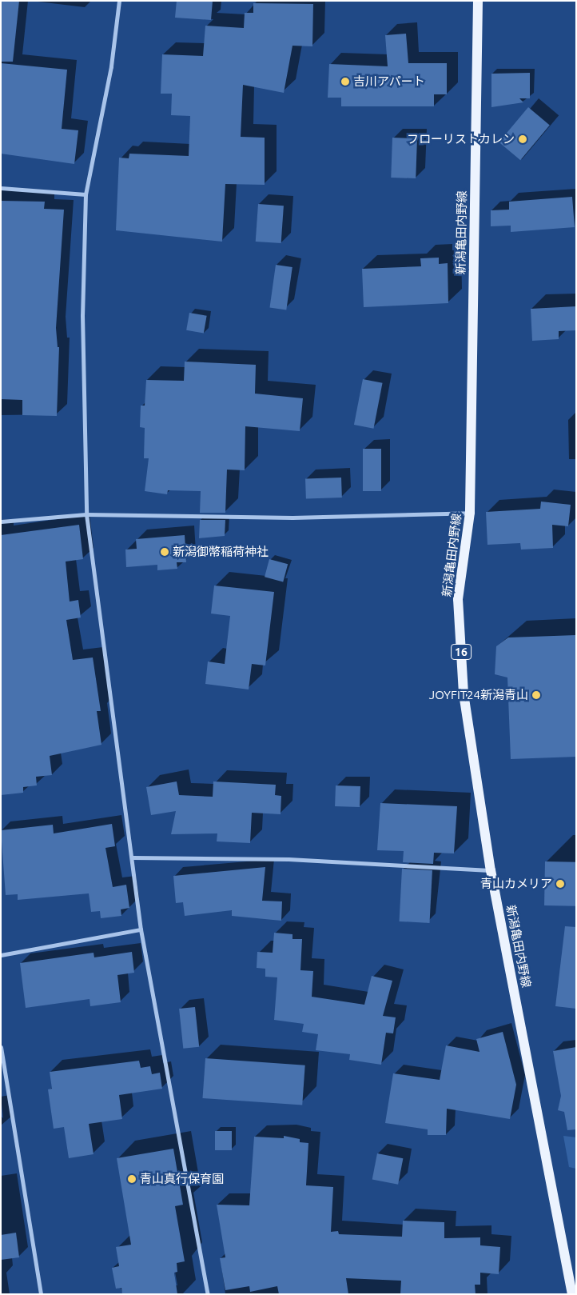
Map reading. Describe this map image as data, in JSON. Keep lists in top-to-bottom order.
{
  "streets": {
    "main road": ["新潟亀田内野線", "16"]
  },
  "places": [
    "吉川アパート",
    "フローリストカレン",
    "新潟御幣稲荷神社",
    "JOYFIT24新潟青山",
    "青山カメリア",
    "青山真行保育園"
  ]
}
